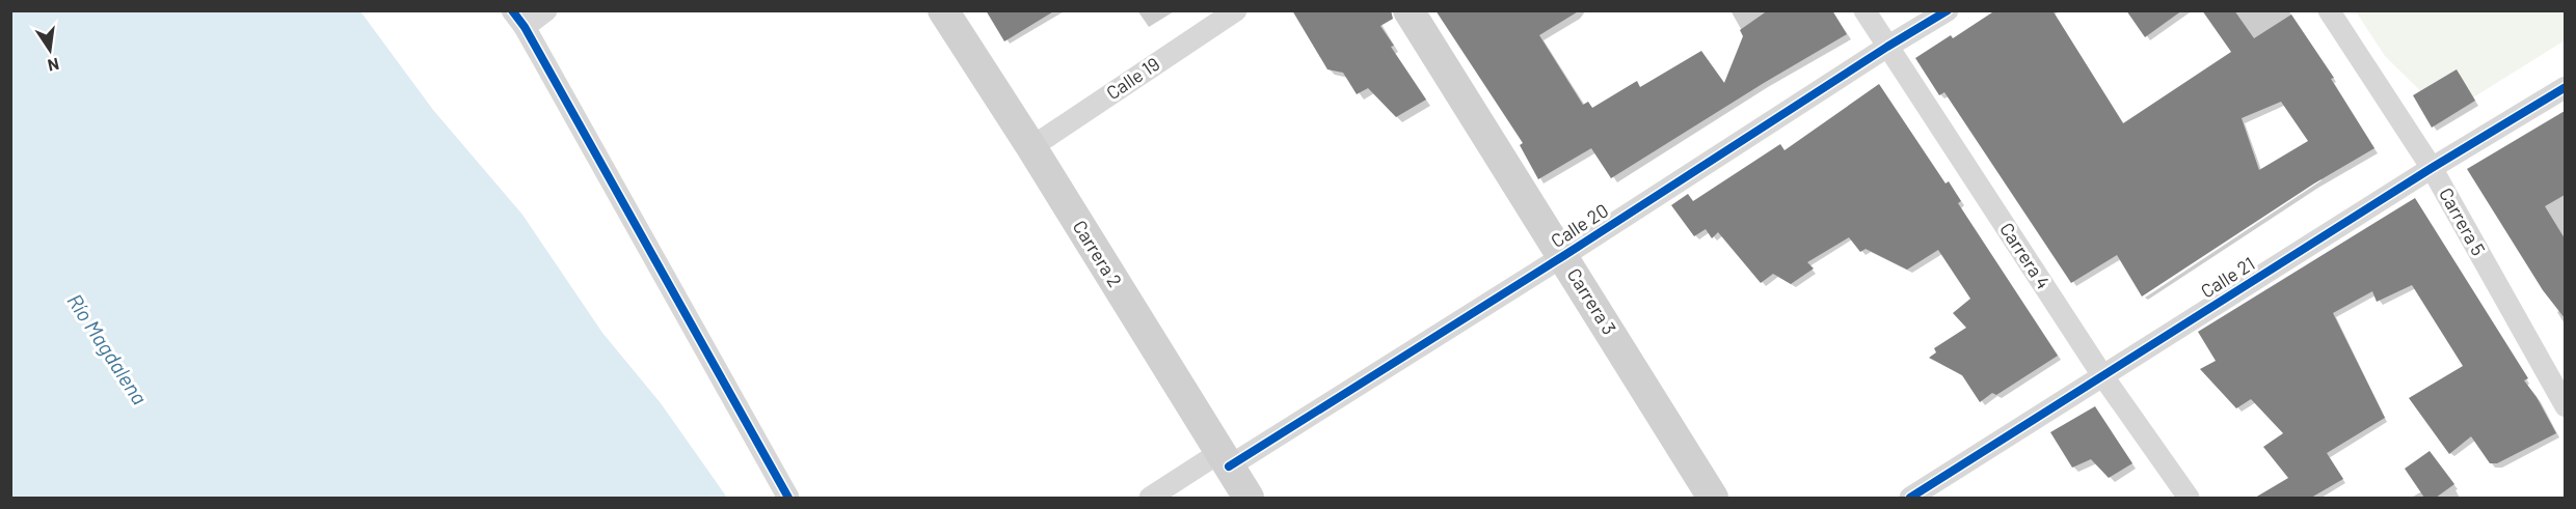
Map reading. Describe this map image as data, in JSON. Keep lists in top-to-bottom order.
{
  "streets": {
    "main road": ["Carrera 2", "Carrera 3"],
    "street": [
      "Calle 19",
      "Carrera 5",
      "Calle 20",
      "Carrera 4",
      "Calle 21"
    ]
  },
  "crossings": [
    ["Calle 19", "Carrera 2"],
    ["Carrera 5", "Calle 21"],
    ["Calle 20", "Carrera 2"],
    ["Calle 20", "Carrera 4"],
    ["Calle 20", "Carrera 3"],
    ["Carrera 4", "Calle 21"]
  ],
  "water": ["Río Magdalena"],
  "north": "bottom"
}
